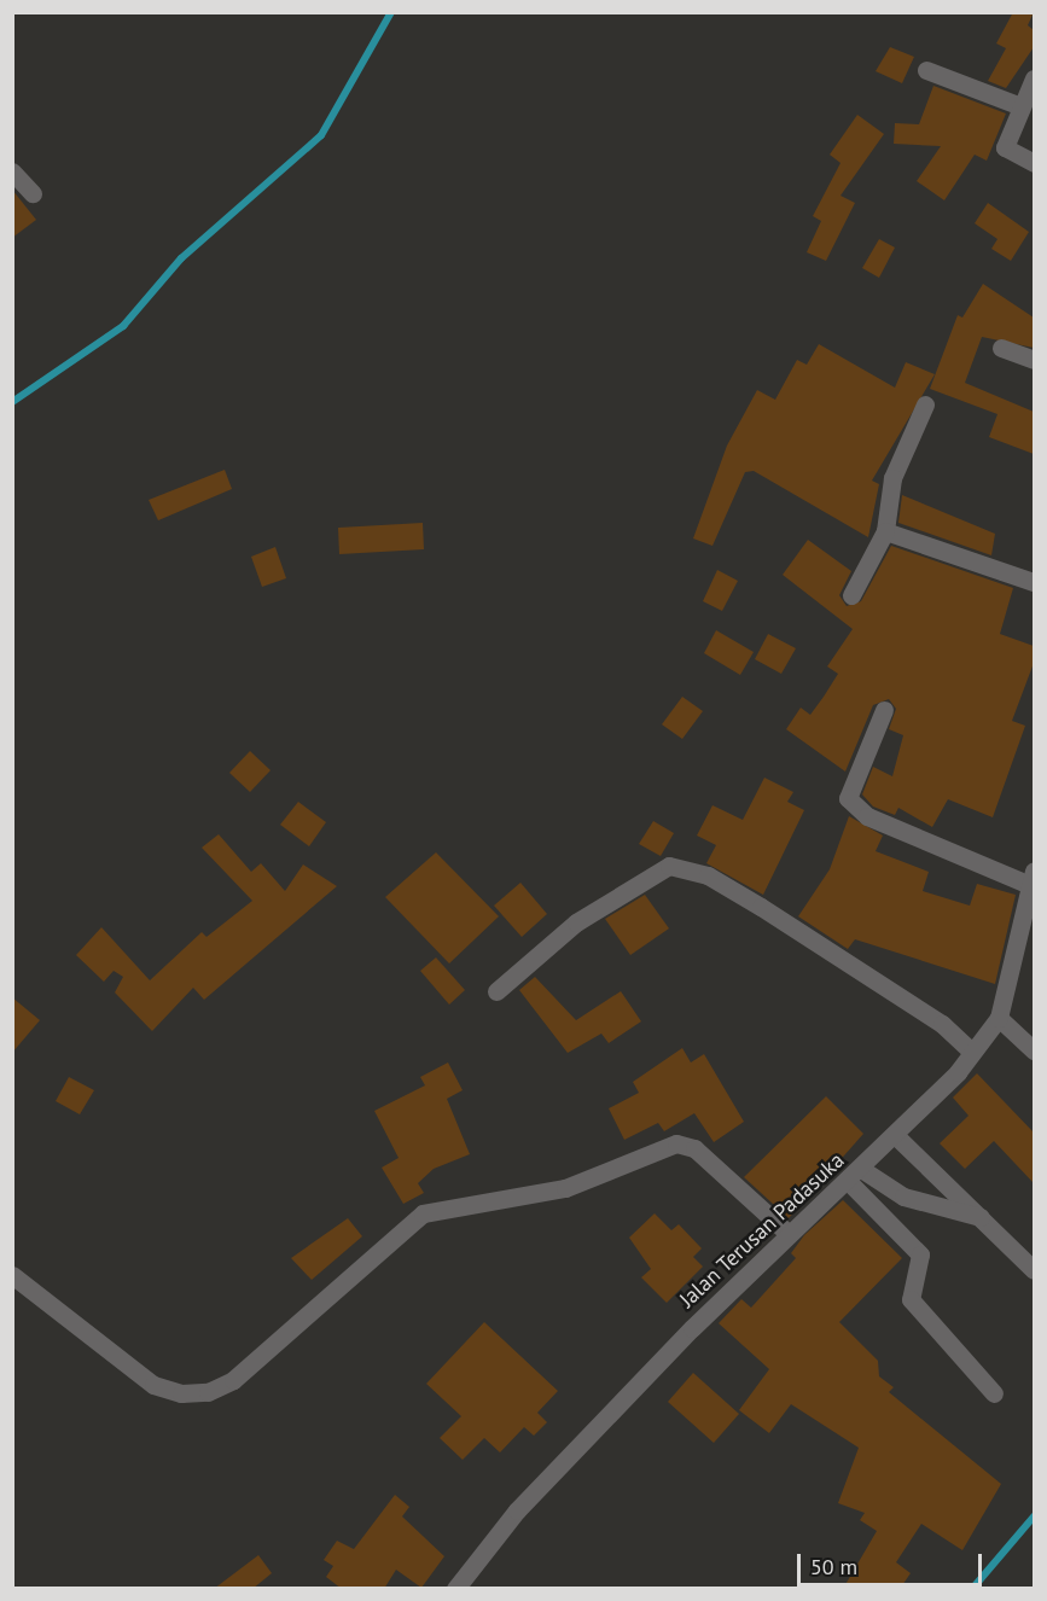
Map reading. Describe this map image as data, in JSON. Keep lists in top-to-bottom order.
{
  "streets": {
    "street": ["Jalan Terusan Padasuka"]
  },
  "scale_bar": "50 m"
}
